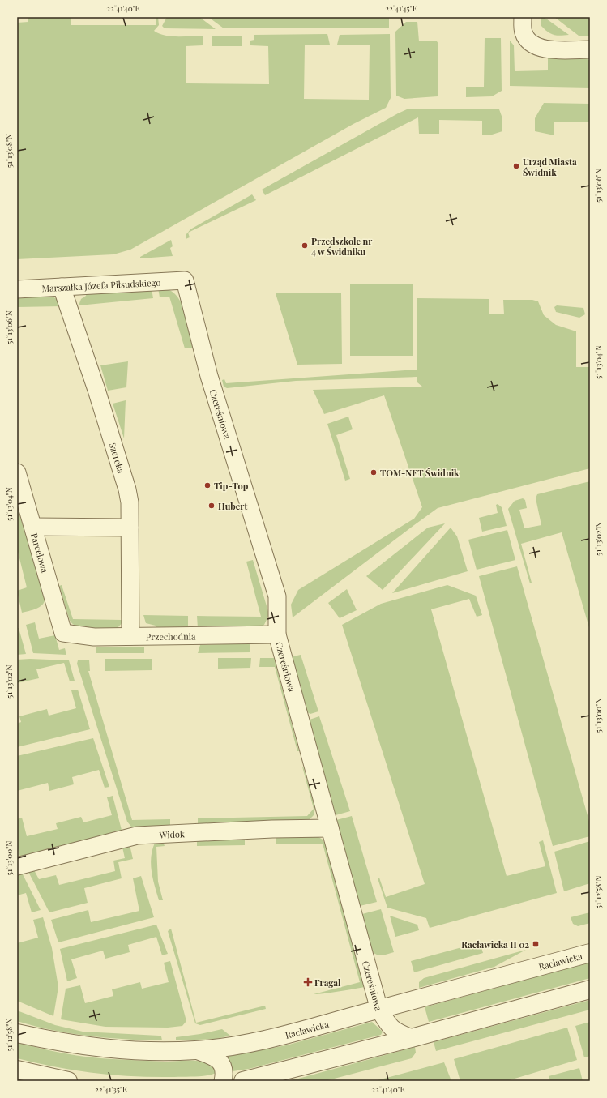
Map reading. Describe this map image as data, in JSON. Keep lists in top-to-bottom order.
{
  "streets": {
    "street": [
      "Marszałka Józefa Piłsudskiego",
      "Czereśniowa",
      "Szeroka",
      "Parcelowa",
      "Przechodnia",
      "Widok",
      "Racławicka"
    ]
  },
  "crossings": [
    ["Marszałka Józefa Piłsudskiego", "Czereśniowa"],
    ["Marszałka Józefa Piłsudskiego", "Szeroka"],
    ["Czereśniowa", "Przechodnia"],
    ["Czereśniowa", "Widok"],
    ["Czereśniowa", "Racławicka"],
    ["Szeroka", "Przechodnia"],
    ["Parcelowa", "Przechodnia"]
  ],
  "places": {
    "other": [
      "Urząd Miasta Świdnik",
      "Przedszkole nr 4 w Świdniku",
      "TOM-NET Świdnik",
      "Tip-Top",
      "Hubert"
    ],
    "transit": ["Racławicka II 02"],
    "health": ["Fragal"]
  },
  "coordinates": [
    "22°41'40\"E",
    "22°41'45\"E",
    "51°13'08\"N",
    "51°13'06\"N",
    "51°13'04\"N",
    "51°13'02\"N",
    "51°13'00\"N",
    "51°12'58\"N",
    "22°41'35\"E"
  ]
}
